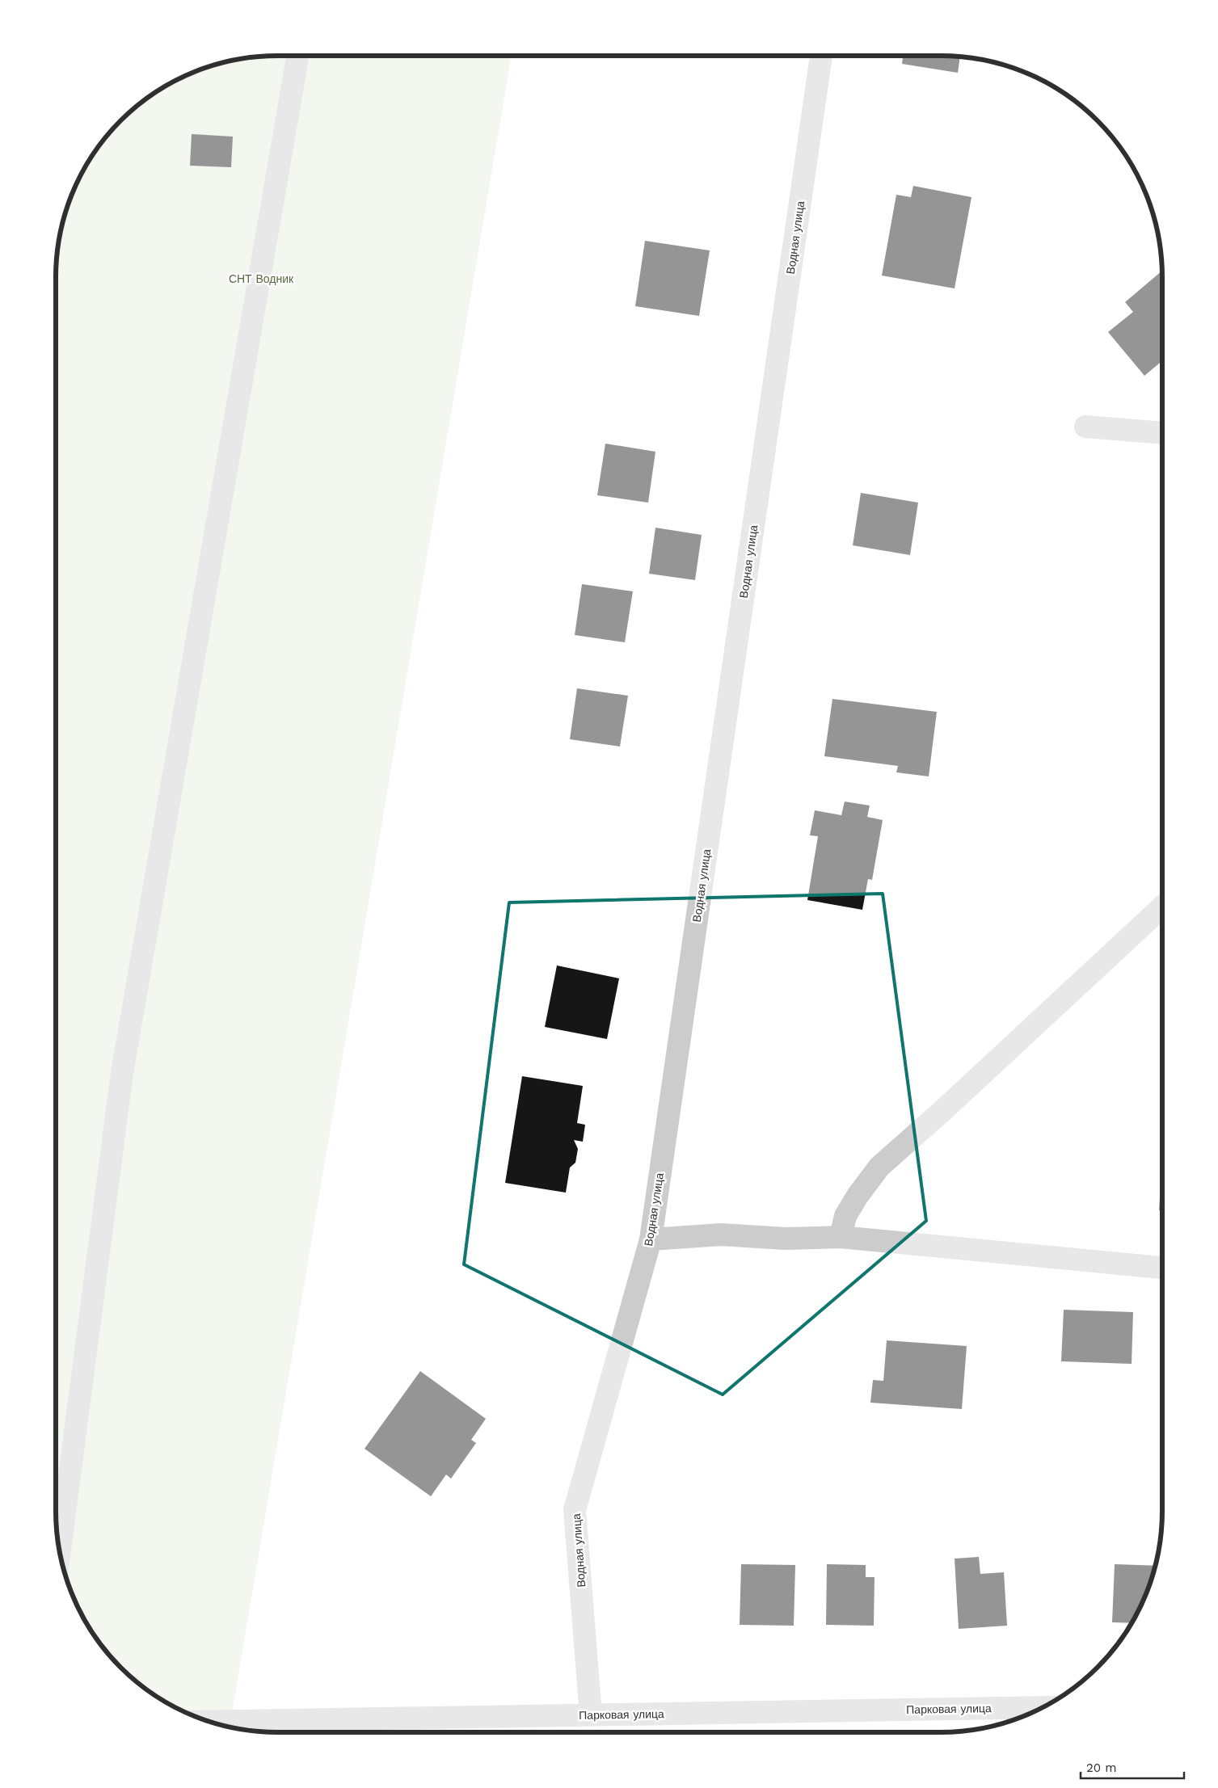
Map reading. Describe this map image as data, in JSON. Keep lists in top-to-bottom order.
{
  "streets": {
    "street": ["Водная улица", "Парковая улица"]
  },
  "crossings": [
    ["Водная улица", "Парковая улица"]
  ],
  "parks": ["СНТ Водник"],
  "scale_bar": "20 m"
}
